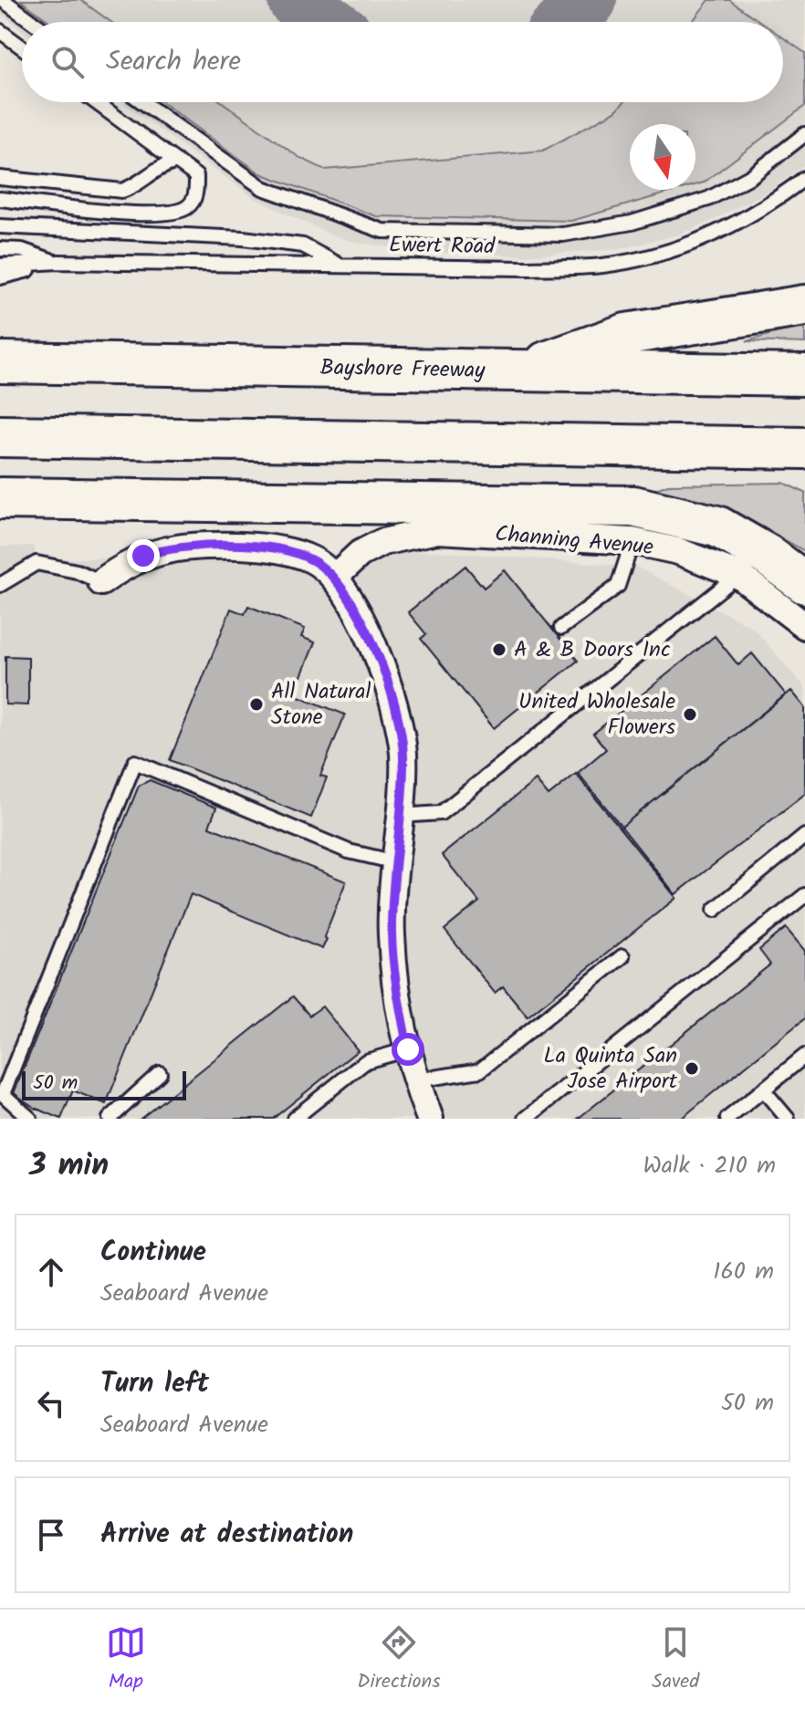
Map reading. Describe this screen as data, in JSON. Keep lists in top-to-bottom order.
{
  "streets": {
    "highway": ["Bayshore Freeway"],
    "street": ["Channing Avenue"],
    "lane": ["Ewert Road"]
  },
  "places": [
    "A & B Doors Inc",
    "All Natural Stone",
    "United Wholesale Flowers",
    "La Quinta San Jose Airport"
  ],
  "scale_bar": "50 m",
  "north": "bottom",
  "page": {
    "search": "Search here",
    "scale": "50 m",
    "heading": ["3 min", "Walk · 210 m"],
    "list": [
      ["Continue", "Seaboard Avenue", "160 m"],
      ["Turn left", "Seaboard Avenue", "50 m"],
      "Arrive at destination"
    ],
    "nav": ["Map", "Directions", "Saved"]
  }
}
